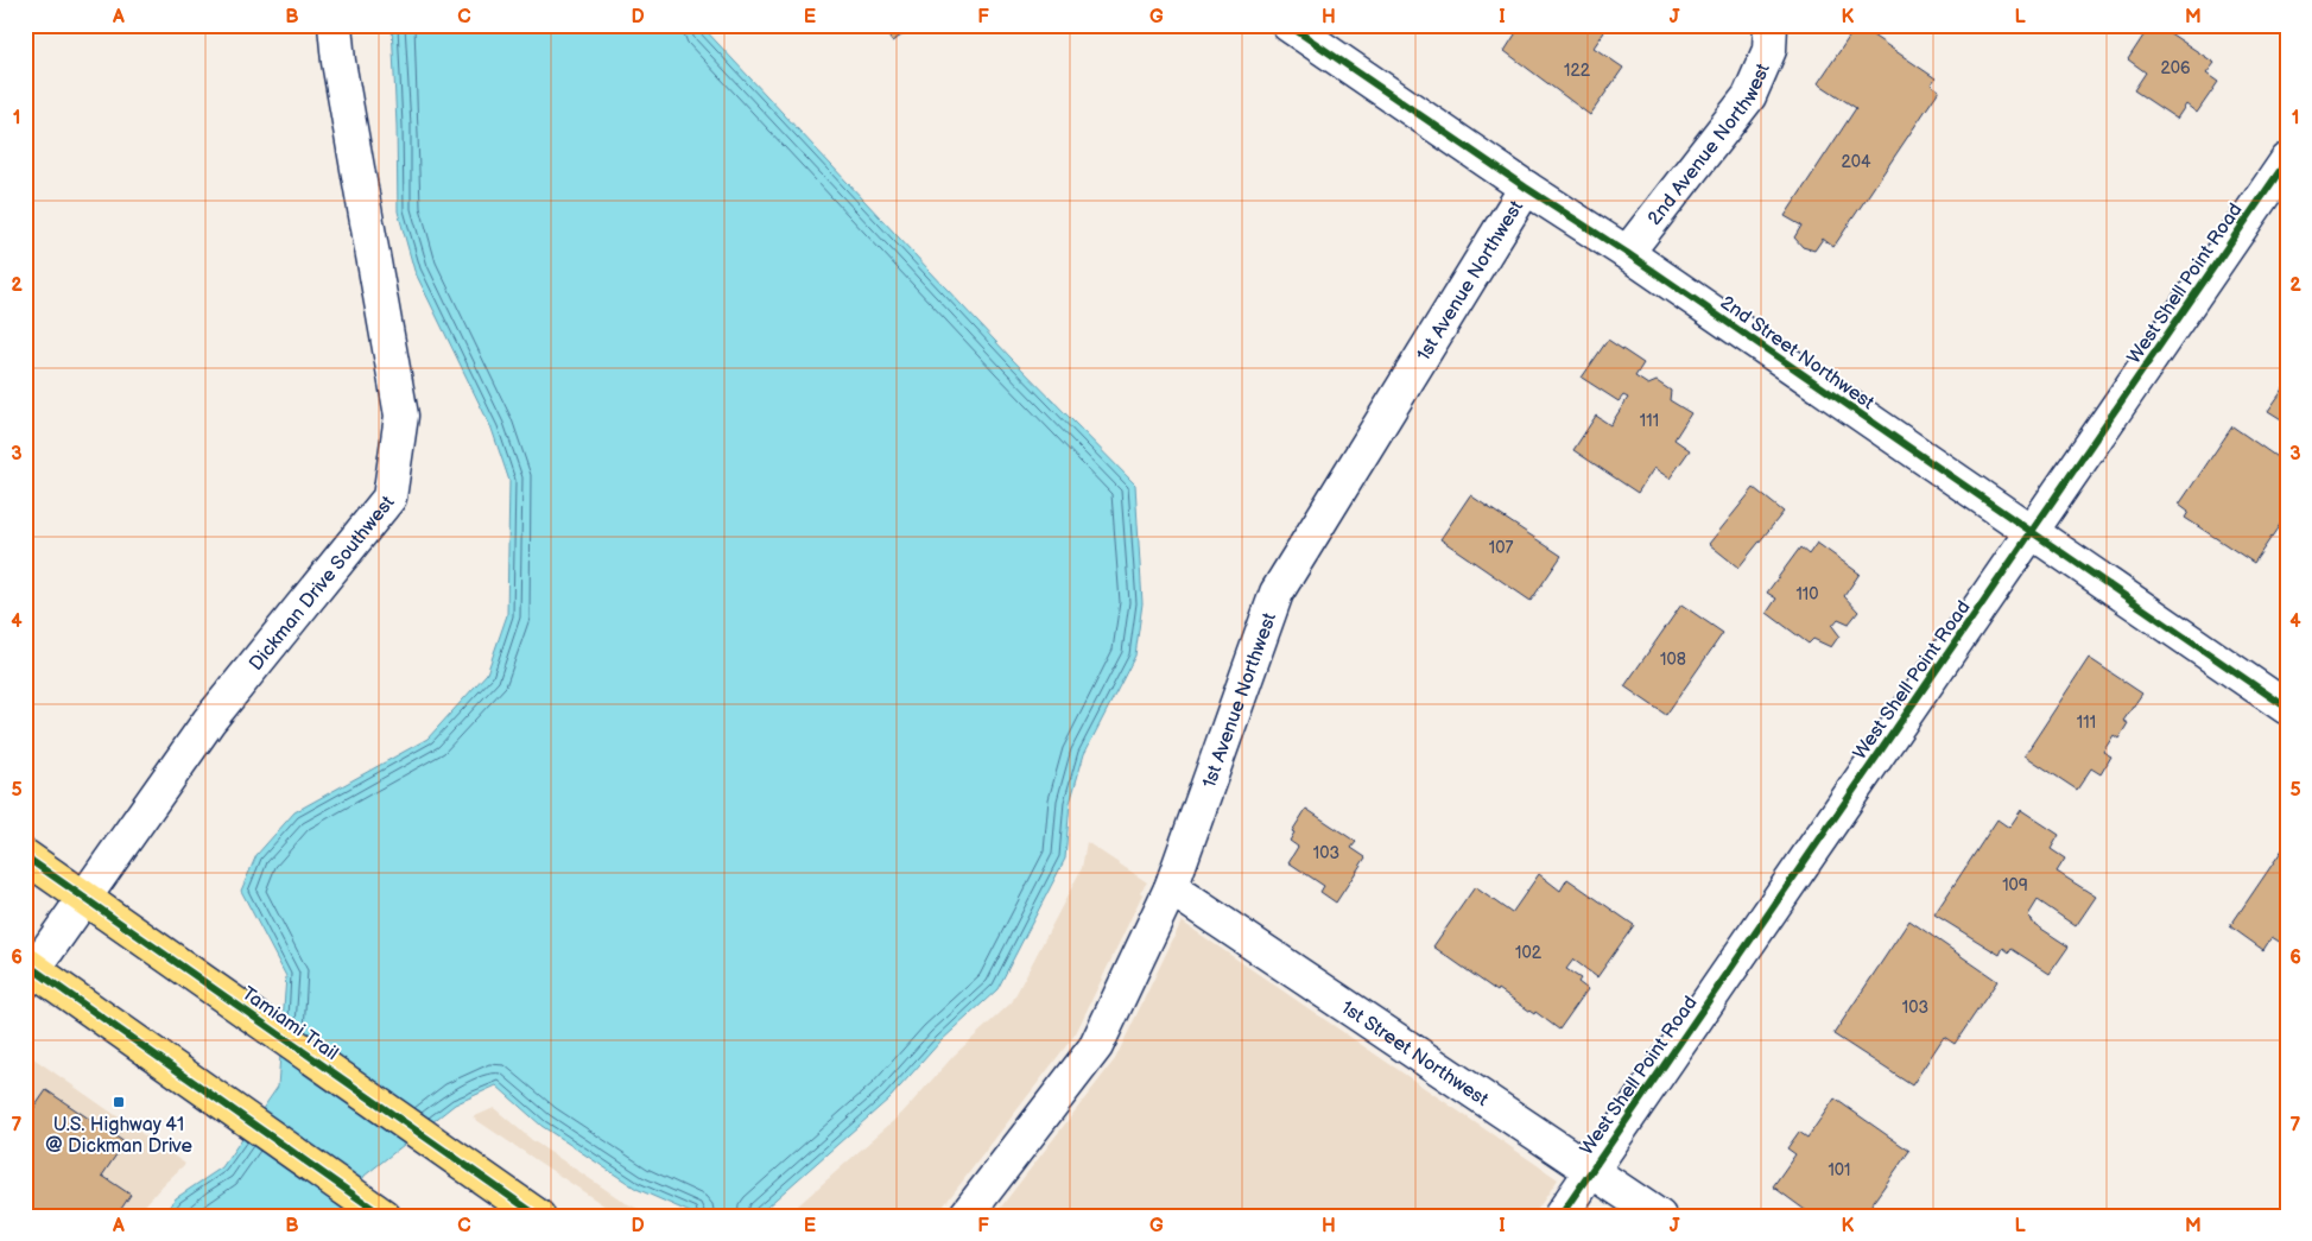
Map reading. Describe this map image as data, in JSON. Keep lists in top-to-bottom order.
{
  "streets": {
    "main road": ["Tamiami Trail"],
    "street": [
      "2nd Avenue Northwest",
      "1st Avenue Northwest",
      "West Shell Point Road",
      "2nd Street Northwest",
      "Dickman Drive Southwest",
      "1st Street Northwest"
    ]
  },
  "crossings": [
    ["2nd Avenue Northwest", "2nd Street Northwest"],
    ["1st Avenue Northwest", "2nd Street Northwest"],
    ["1st Avenue Northwest", "1st Street Northwest"],
    ["West Shell Point Road", "2nd Street Northwest"],
    ["West Shell Point Road", "1st Street Northwest"],
    ["Dickman Drive Southwest", "Tamiami Trail"]
  ],
  "places": {
    "transit": ["U.S. Highway 41 @ Dickman Drive"]
  },
  "house_numbers": [
    "206",
    "122",
    "204",
    "111",
    "107",
    "110",
    "108",
    "111",
    "103",
    "109",
    "102",
    "103",
    "101"
  ],
  "grid": {
    "columns": [
      "A",
      "B",
      "C",
      "D",
      "E",
      "F",
      "G",
      "H",
      "I",
      "J",
      "K",
      "L",
      "M"
    ],
    "rows": [
      "1",
      "2",
      "3",
      "4",
      "5",
      "6",
      "7"
    ]
  }
}
